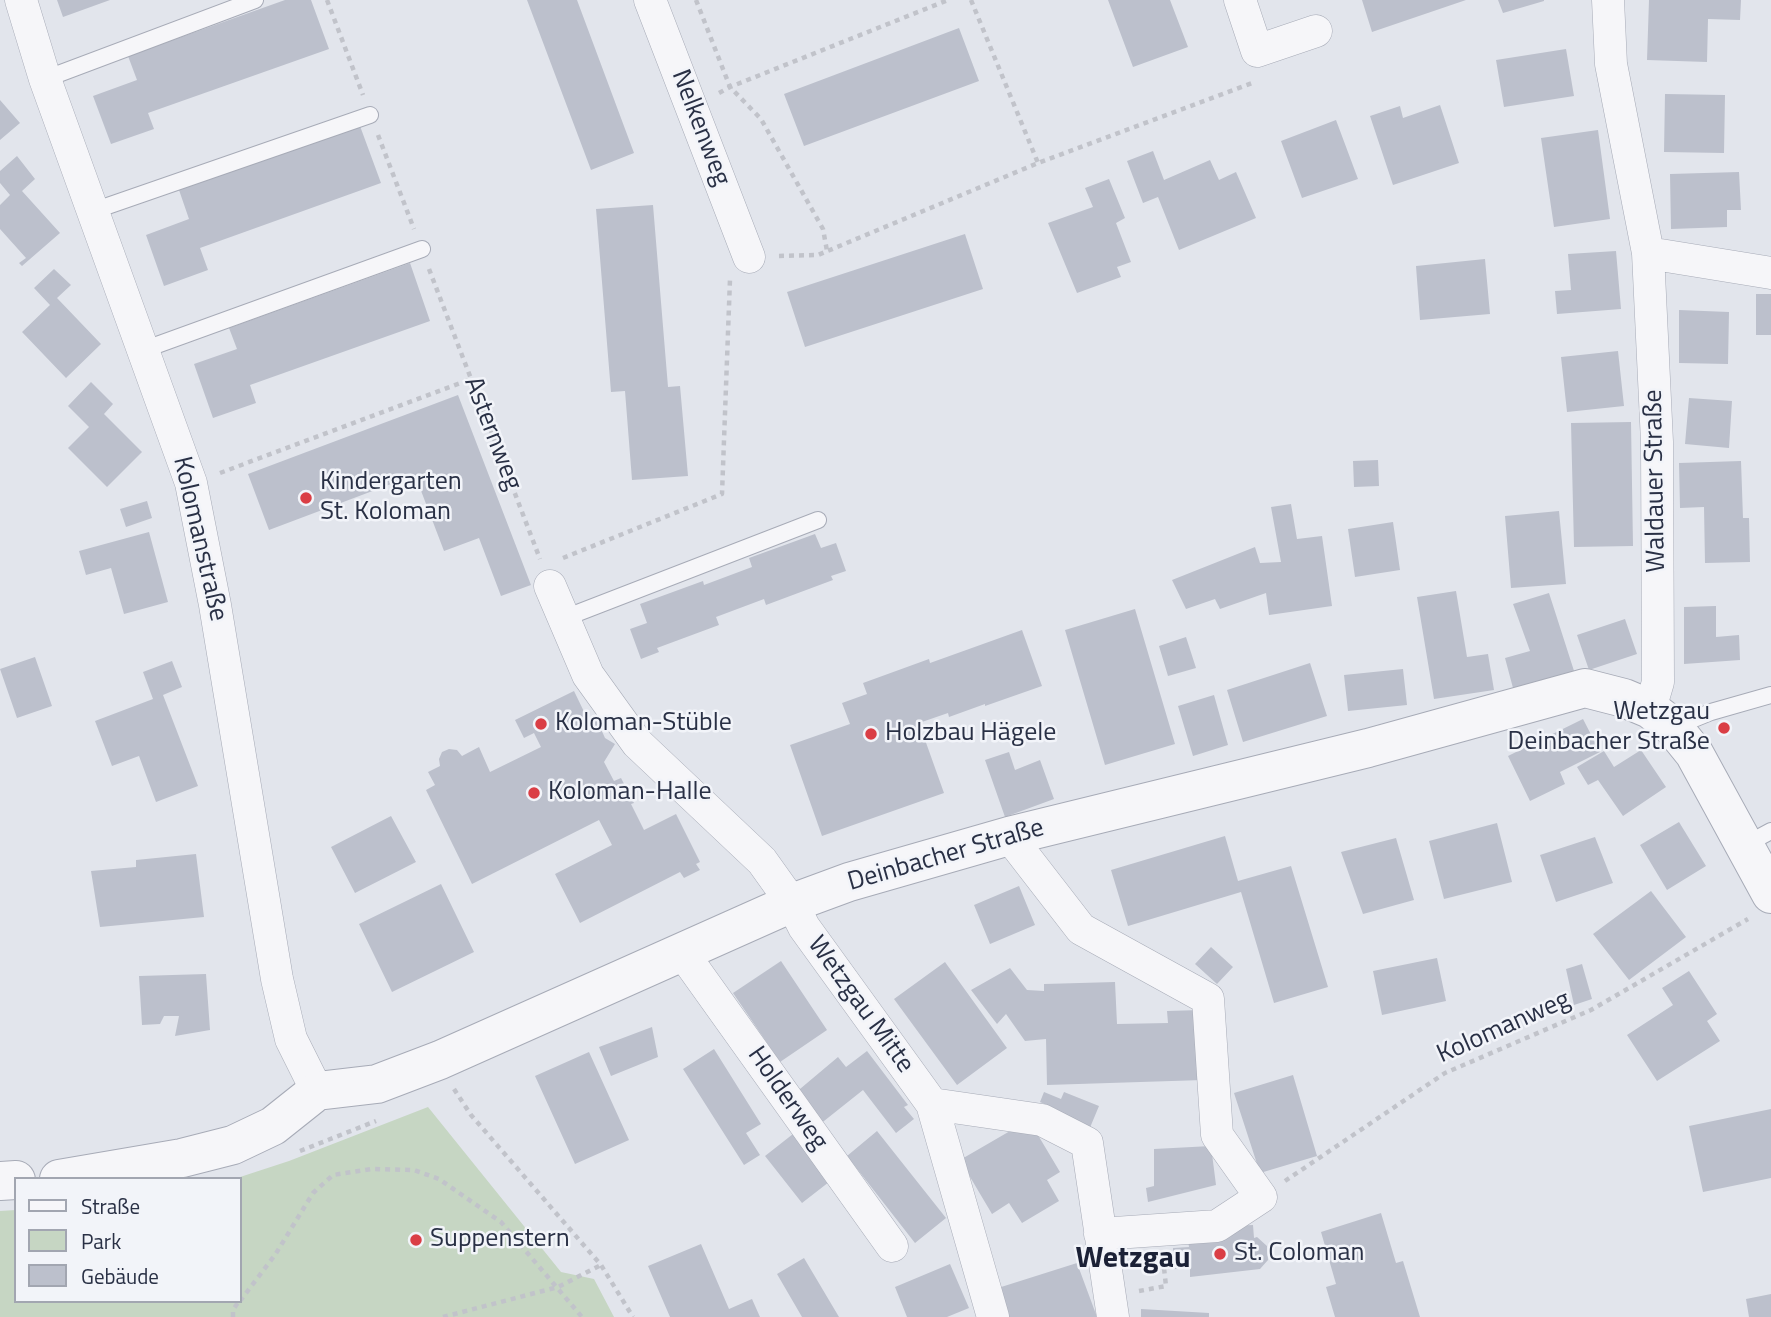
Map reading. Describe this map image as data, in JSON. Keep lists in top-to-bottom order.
{
  "streets": {
    "street": [
      "Nelkenweg",
      "Waldauer Straße",
      "Kolomanstraße",
      "Deinbacher Straße",
      "Wetzgau Mitte",
      "Holderweg"
    ],
    "path": ["Asternweg", "Kolomanweg"]
  },
  "crossings": [
    ["Waldauer Straße", "Deinbacher Straße"],
    ["Kolomanstraße", "Deinbacher Straße"],
    ["Deinbacher Straße", "Wetzgau Mitte"],
    ["Deinbacher Straße", "Holderweg"]
  ],
  "districts": ["Wetzgau"],
  "places": [
    "Kindergarten St. Koloman",
    "Koloman-Stüble",
    "Wetzgau Deinbacher Straße",
    "Holzbau Hägele",
    "Koloman-Halle",
    "Suppenstern",
    "St. Coloman"
  ],
  "legend": ["Straße", "Park", "Gebäude"]
}
